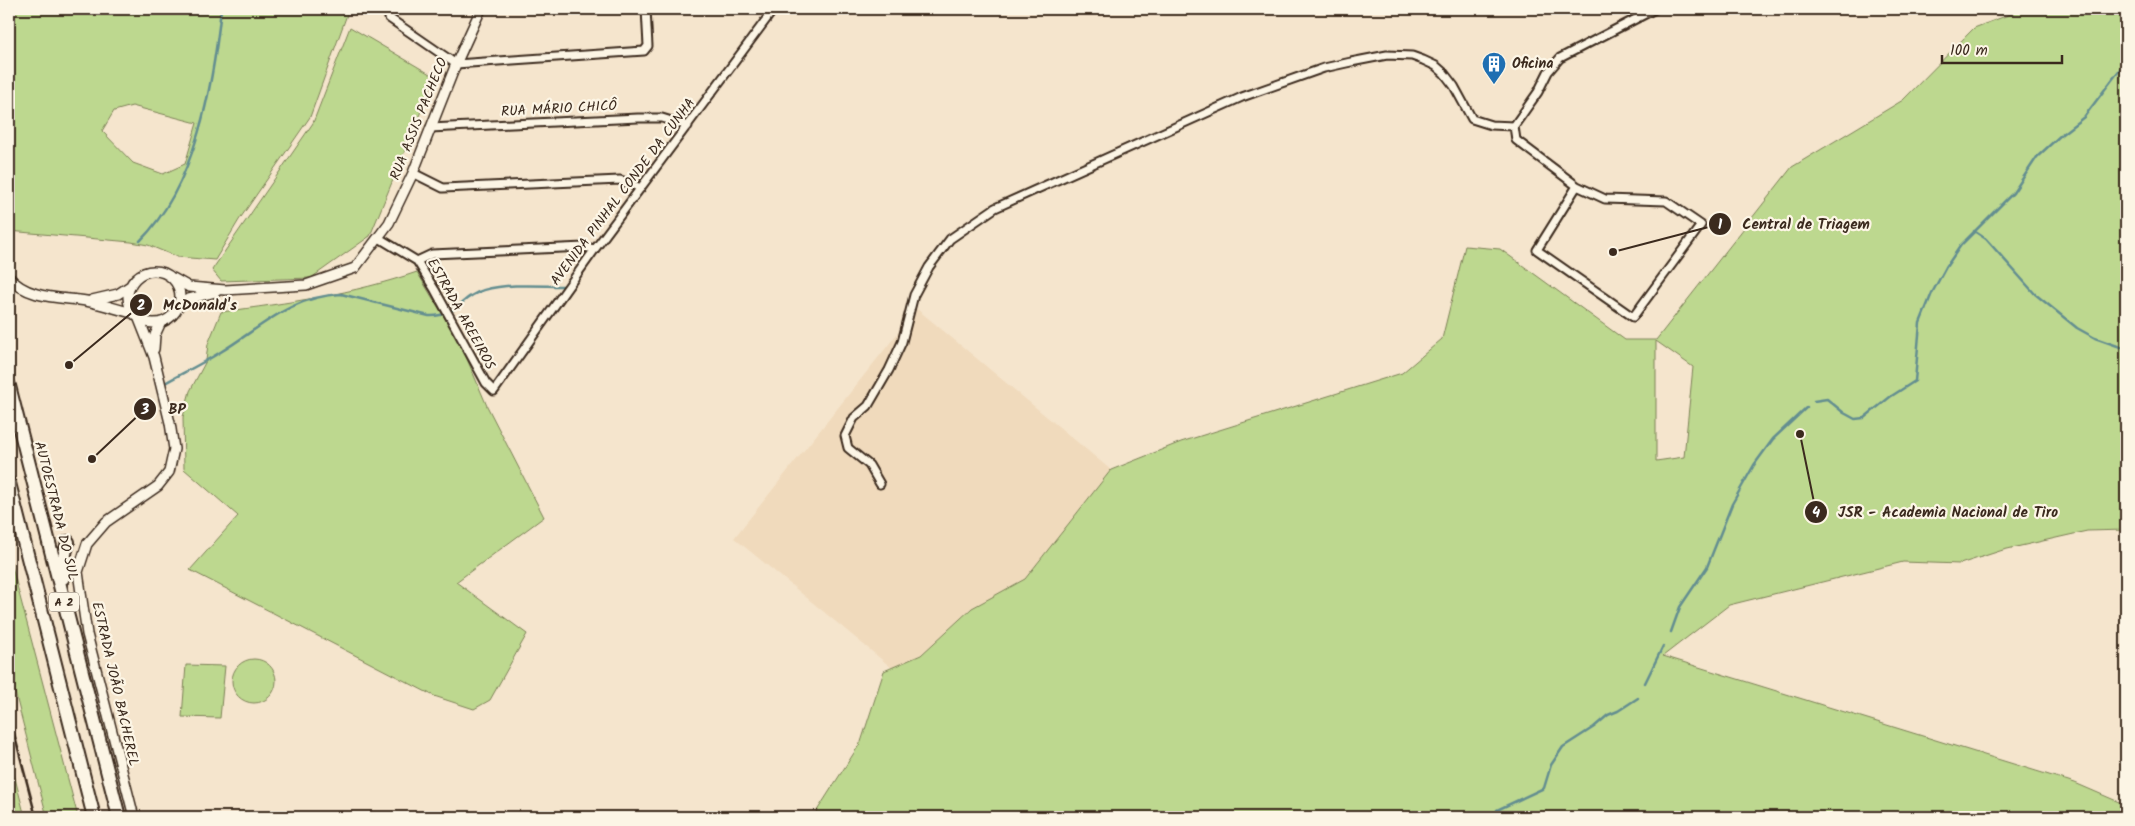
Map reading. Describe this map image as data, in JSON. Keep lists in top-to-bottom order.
{
  "streets": {
    "highway": ["AUTOESTRADA DO SUL", "A 2"],
    "street": [
      "RUA MÁRIO CHICÔ",
      "RUA ASSIS PACHECO",
      "AVENIDA PINHAL CONDE DA CUNHA",
      "ESTRADA AREEIROS",
      "ESTRADA JOÃO BACHEREL"
    ]
  },
  "crossings": [
    ["RUA MÁRIO CHICÔ", "RUA ASSIS PACHECO"],
    ["RUA MÁRIO CHICÔ", "AVENIDA PINHAL CONDE DA CUNHA"],
    ["RUA ASSIS PACHECO", "ESTRADA AREEIROS"],
    ["AVENIDA PINHAL CONDE DA CUNHA", "ESTRADA AREEIROS"]
  ],
  "places": {
    "building": ["Oficina"],
    "other": [
      "Central de Triagem",
      "McDonald's",
      "JSR - Academia Nacional de Tiro",
      "BP"
    ]
  },
  "scale_bar": "100 m"
}
